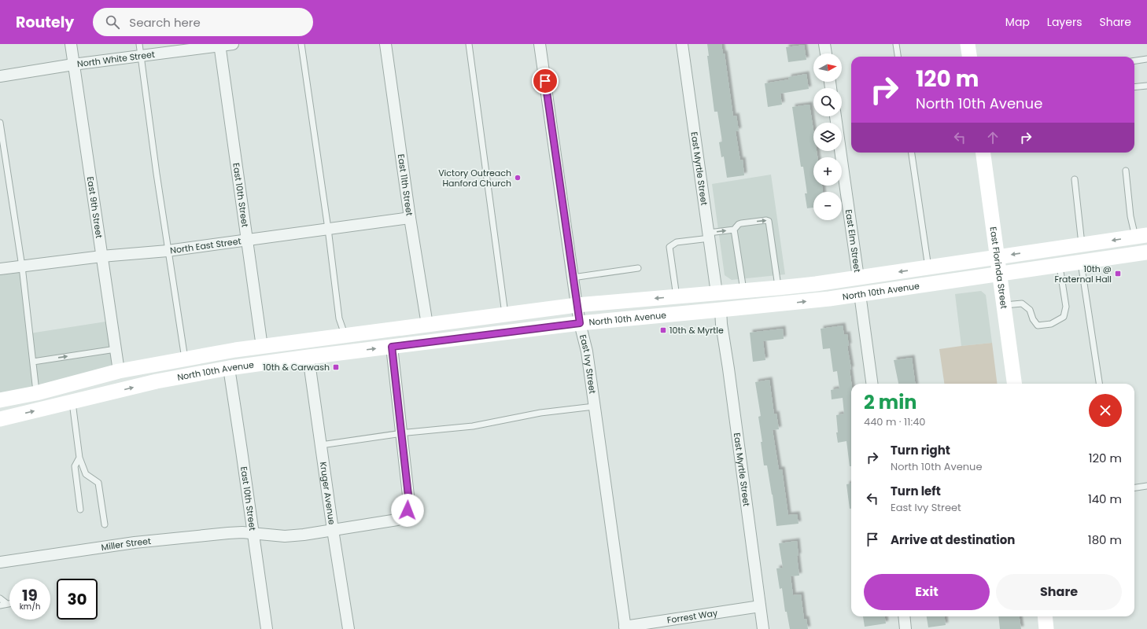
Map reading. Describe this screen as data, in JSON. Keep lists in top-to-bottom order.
{
  "streets": {
    "main road": ["East Florinda Street", "North 10th Avenue"],
    "street": [
      "North White Street",
      "East Myrtle Street",
      "East 11th Street",
      "East 10th Street",
      "East 9th Street",
      "East Elm Street",
      "North East Street",
      "East Ivy Street",
      "Kruger Avenue",
      "Miller Street",
      "Forrest Way"
    ]
  },
  "crossings": [
    ["North White Street", "East 10th Street"],
    ["North White Street", "East 9th Street"],
    ["East Myrtle Street", "North 10th Avenue"],
    ["East Myrtle Street", "Forrest Way"],
    ["East 11th Street", "North East Street"],
    ["East 11th Street", "North 10th Avenue"],
    ["East 10th Street", "North East Street"],
    ["East 10th Street", "North 10th Avenue"],
    ["East 10th Street", "Miller Street"],
    ["East 9th Street", "North East Street"],
    ["East 9th Street", "North 10th Avenue"],
    ["East Elm Street", "North 10th Avenue"],
    ["East Florinda Street", "North 10th Avenue"],
    ["North 10th Avenue", "East Ivy Street"],
    ["North 10th Avenue", "Kruger Avenue"],
    ["East Ivy Street", "Forrest Way"],
    ["Kruger Avenue", "Miller Street"]
  ],
  "places": {
    "other": ["Victory Outreach Hanford Church"],
    "transit": ["10th @ Fraternal Hall", "10th & Myrtle", "10th & Carwash"]
  },
  "north": "right",
  "page": {
    "header": "Routely",
    "search": "Search here",
    "nav": ["Map", "Layers", "Share"],
    "map_buttons": ["+", "−"],
    "turn": ["120 m", "North 10th Avenue"],
    "heading": ["2 min", "440 m · 11:40"],
    "list": [
      {
        "name": "Turn right",
        "note": "North 10th Avenue",
        "value": "120 m"
      },
      {
        "name": "Turn left",
        "note": "East Ivy Street",
        "value": "140 m"
      },
      {
        "name": "Arrive at destination",
        "value": "180 m"
      }
    ],
    "buttons": ["Exit", "Share"],
    "speed": "19 km/h",
    "limit": "30"
  }
}
